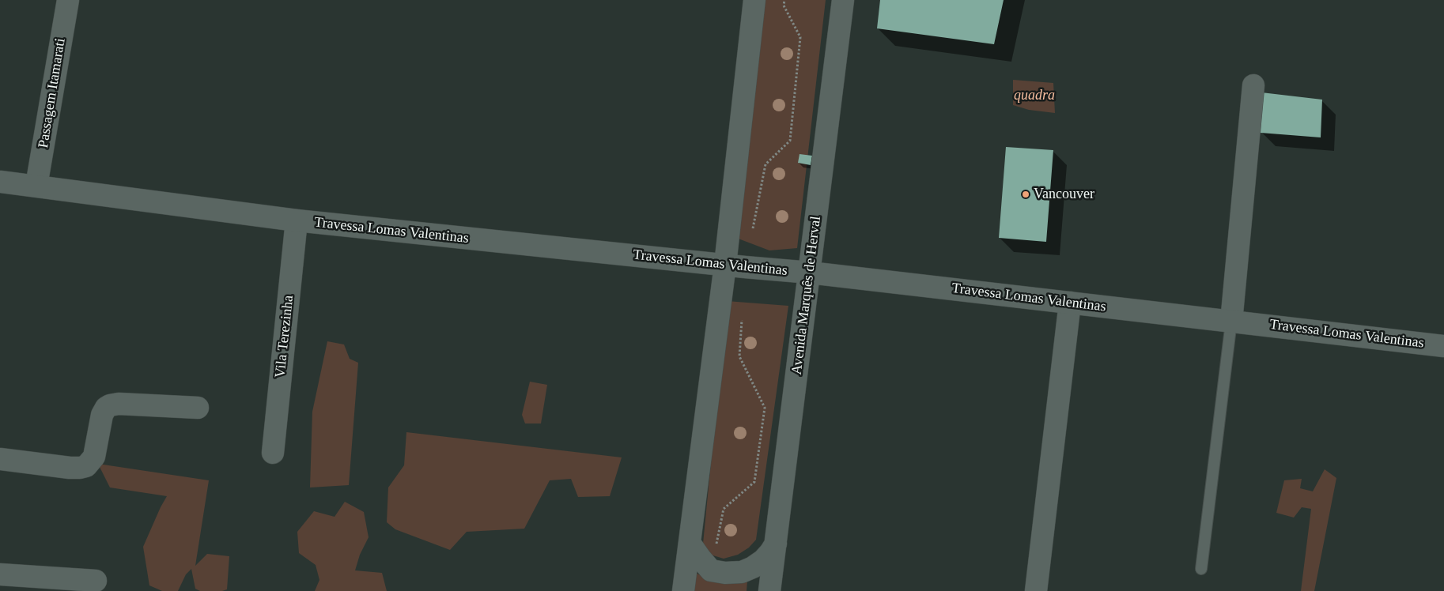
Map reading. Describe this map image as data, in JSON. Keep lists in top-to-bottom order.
{
  "streets": {
    "street": [
      "Passagem Itamarati",
      "Travessa Lomas Valentinas",
      "Avenida Marquês de Herval",
      "Vila Terezinha"
    ]
  },
  "crossings": [
    ["Passagem Itamarati", "Travessa Lomas Valentinas"],
    ["Travessa Lomas Valentinas", "Avenida Marquês de Herval"],
    ["Travessa Lomas Valentinas", "Vila Terezinha"]
  ],
  "parks": ["quadra"],
  "places": ["Vancouver"]
}
